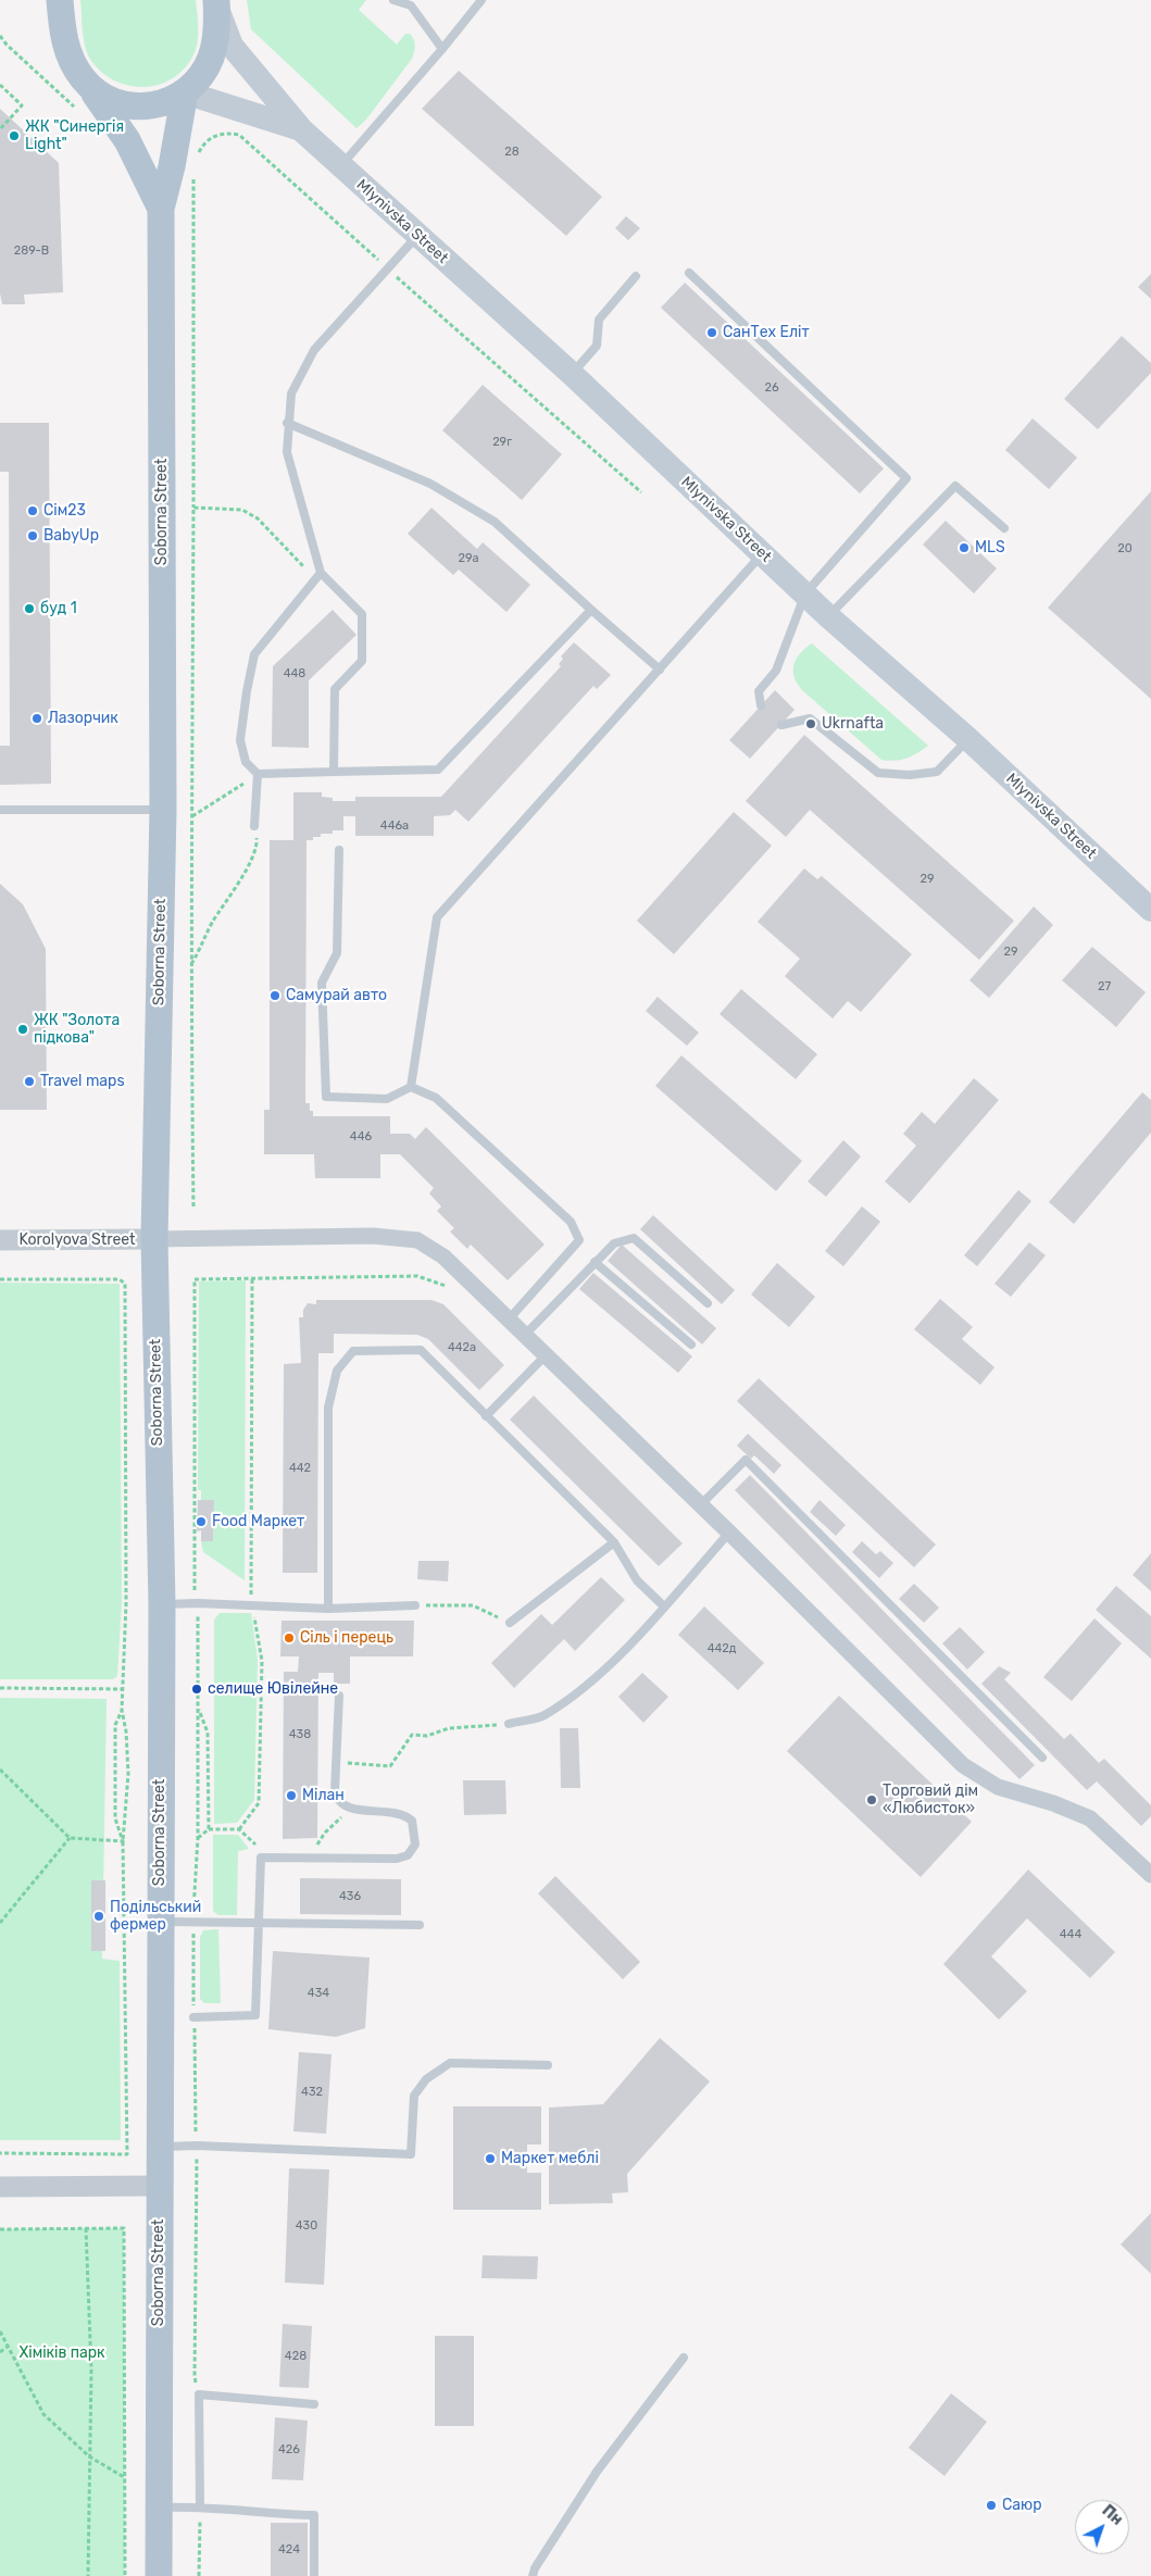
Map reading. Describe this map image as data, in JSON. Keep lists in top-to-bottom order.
{
  "streets": {
    "main road": ["Mlynivska Street", "Soborna Street"],
    "street": ["Korolyova Street"]
  },
  "crossings": [
    ["Mlynivska Street", "Soborna Street"],
    ["Soborna Street", "Korolyova Street"]
  ],
  "parks": ["Хіміків парк"],
  "places": [
    "ЖК \"Синергія Light\"",
    "СанТех Еліт",
    "Сім23",
    "BabyUp",
    "MLS",
    "буд 1",
    "Лазорчик",
    "Ukrnafta",
    "Самурай авто",
    "ЖК \"Золота підкова\"",
    "Travel maps",
    "Food Маркет",
    "Сіль і перець",
    "селище Ювілейне",
    "Мілан",
    "Торговий дім «Любисток»",
    "Подільський фермер",
    "Маркет меблі",
    "Саюр"
  ],
  "house_numbers": [
    "28",
    "289-В",
    "26",
    "29г",
    "20",
    "29а",
    "448",
    "446а",
    "29",
    "29",
    "27",
    "446",
    "442а",
    "442",
    "442д",
    "438",
    "436",
    "444",
    "434",
    "432",
    "430",
    "428",
    "426",
    "424"
  ],
  "north": "top right"
}
